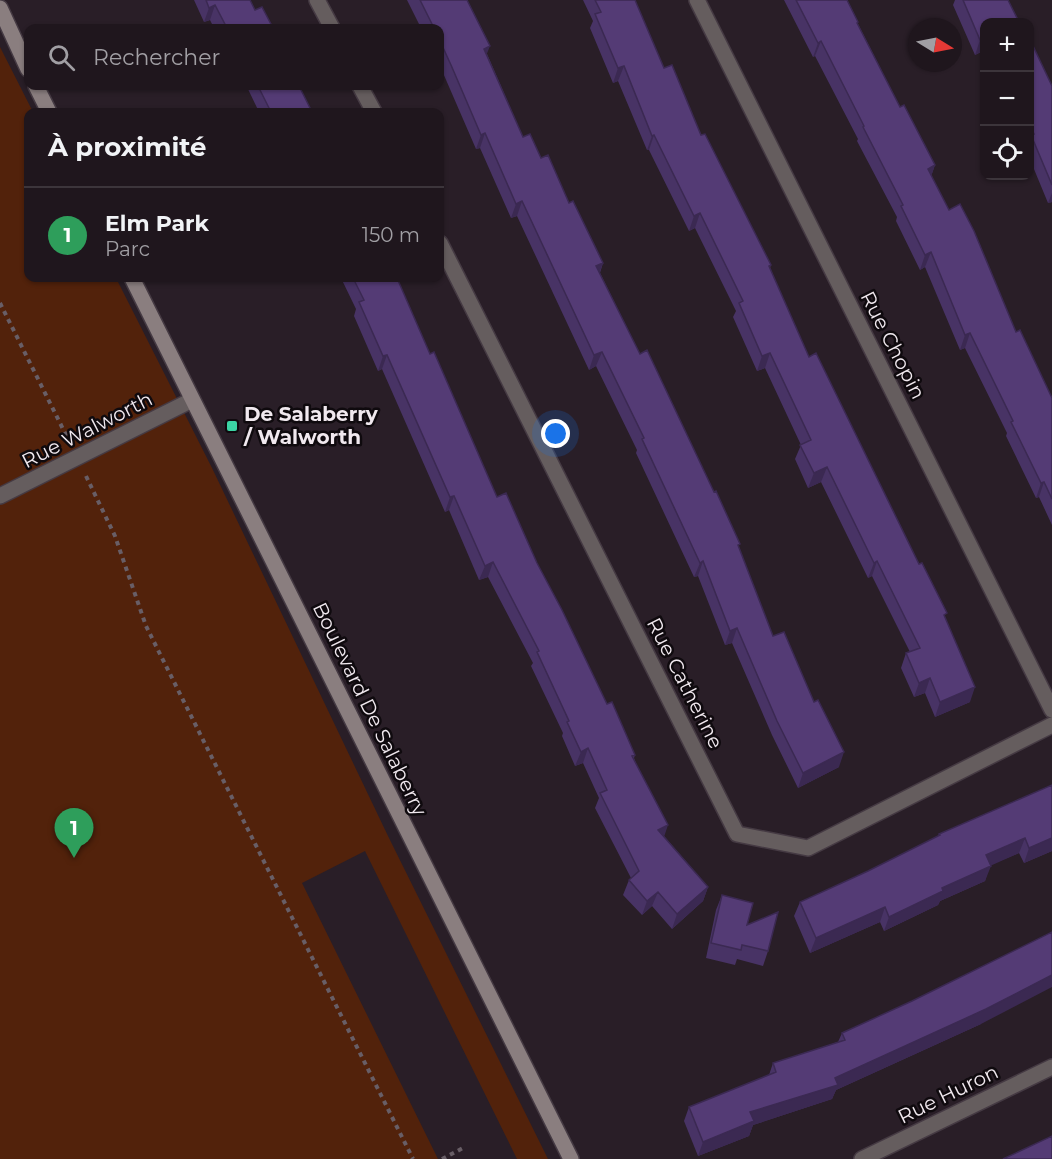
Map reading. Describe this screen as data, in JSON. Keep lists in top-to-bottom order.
{
  "streets": {
    "street": [
      "Rue Chopin",
      "Rue Walworth",
      "Rue Catherine",
      "Boulevard De Salaberry",
      "Rue Huron"
    ]
  },
  "crossings": [
    ["Rue Walworth", "Boulevard De Salaberry"]
  ],
  "places": {
    "transit": ["De Salaberry / Walworth"]
  },
  "north": "right",
  "page": {
    "map_buttons": ["+", "−"],
    "search": "Rechercher",
    "heading": "À proximité",
    "list": [
      {
        "mark": "1",
        "name": "Elm Park",
        "note": "Parc",
        "value": "150 m"
      }
    ],
    "pins": "1"
  }
}
